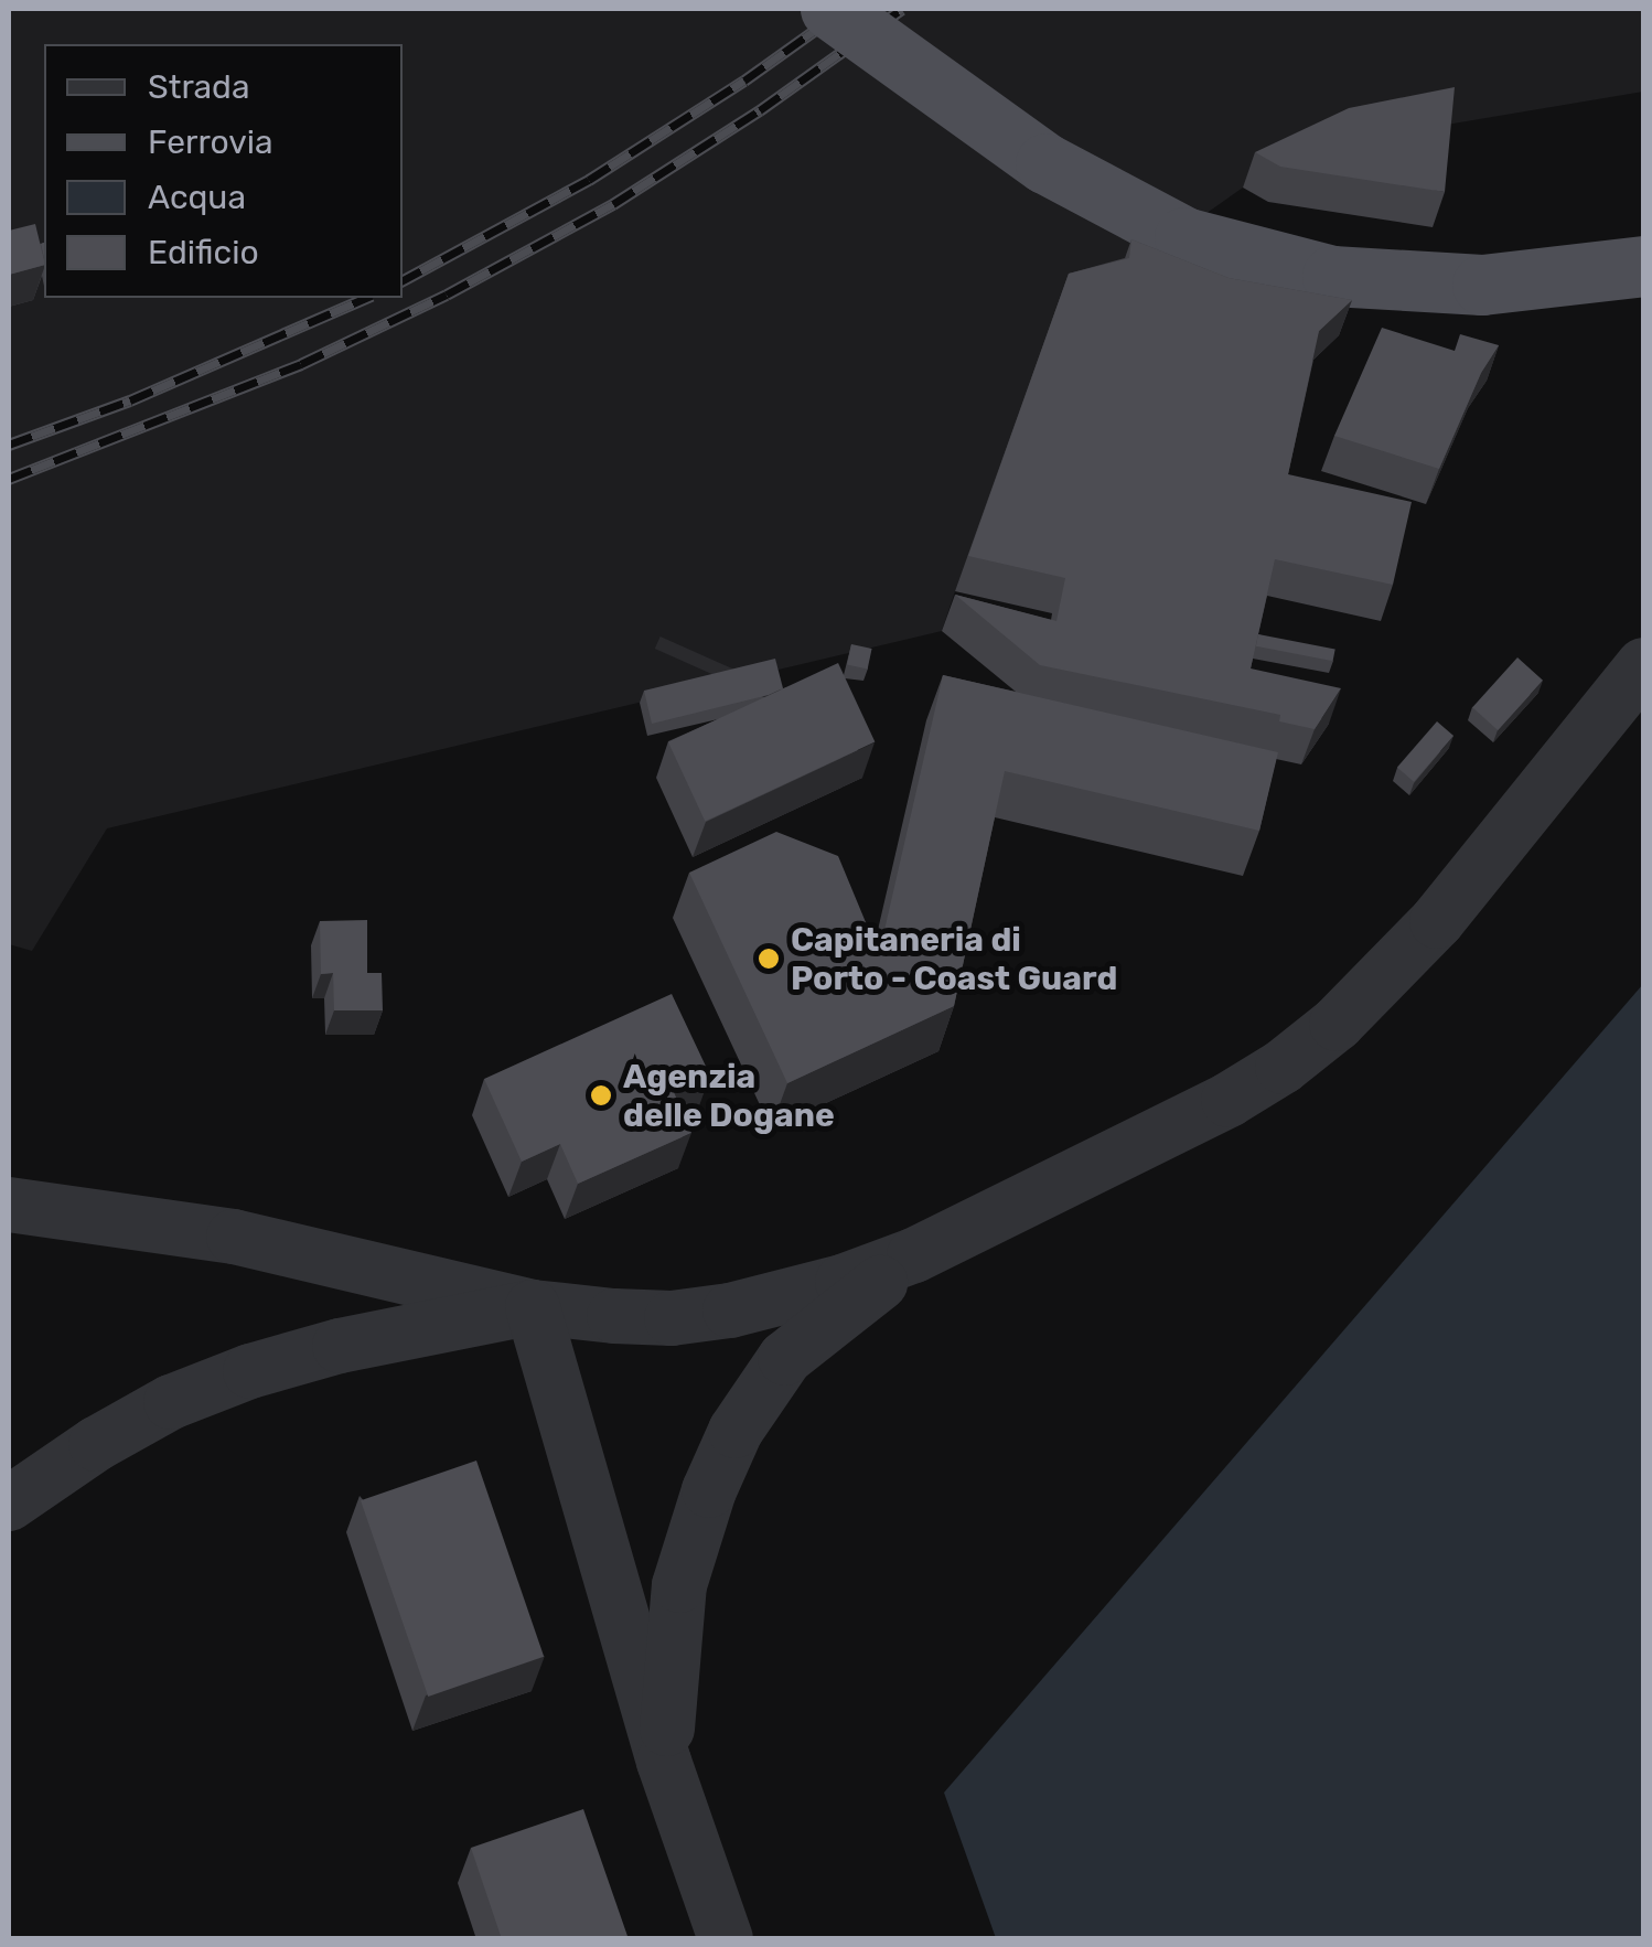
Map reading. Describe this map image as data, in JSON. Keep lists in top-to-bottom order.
{
  "places": ["Capitaneria di Porto - Coast Guard", "Agenzia delle Dogane"],
  "legend": [
    "Strada",
    "Ferrovia",
    "Acqua",
    "Edificio"
  ]
}
